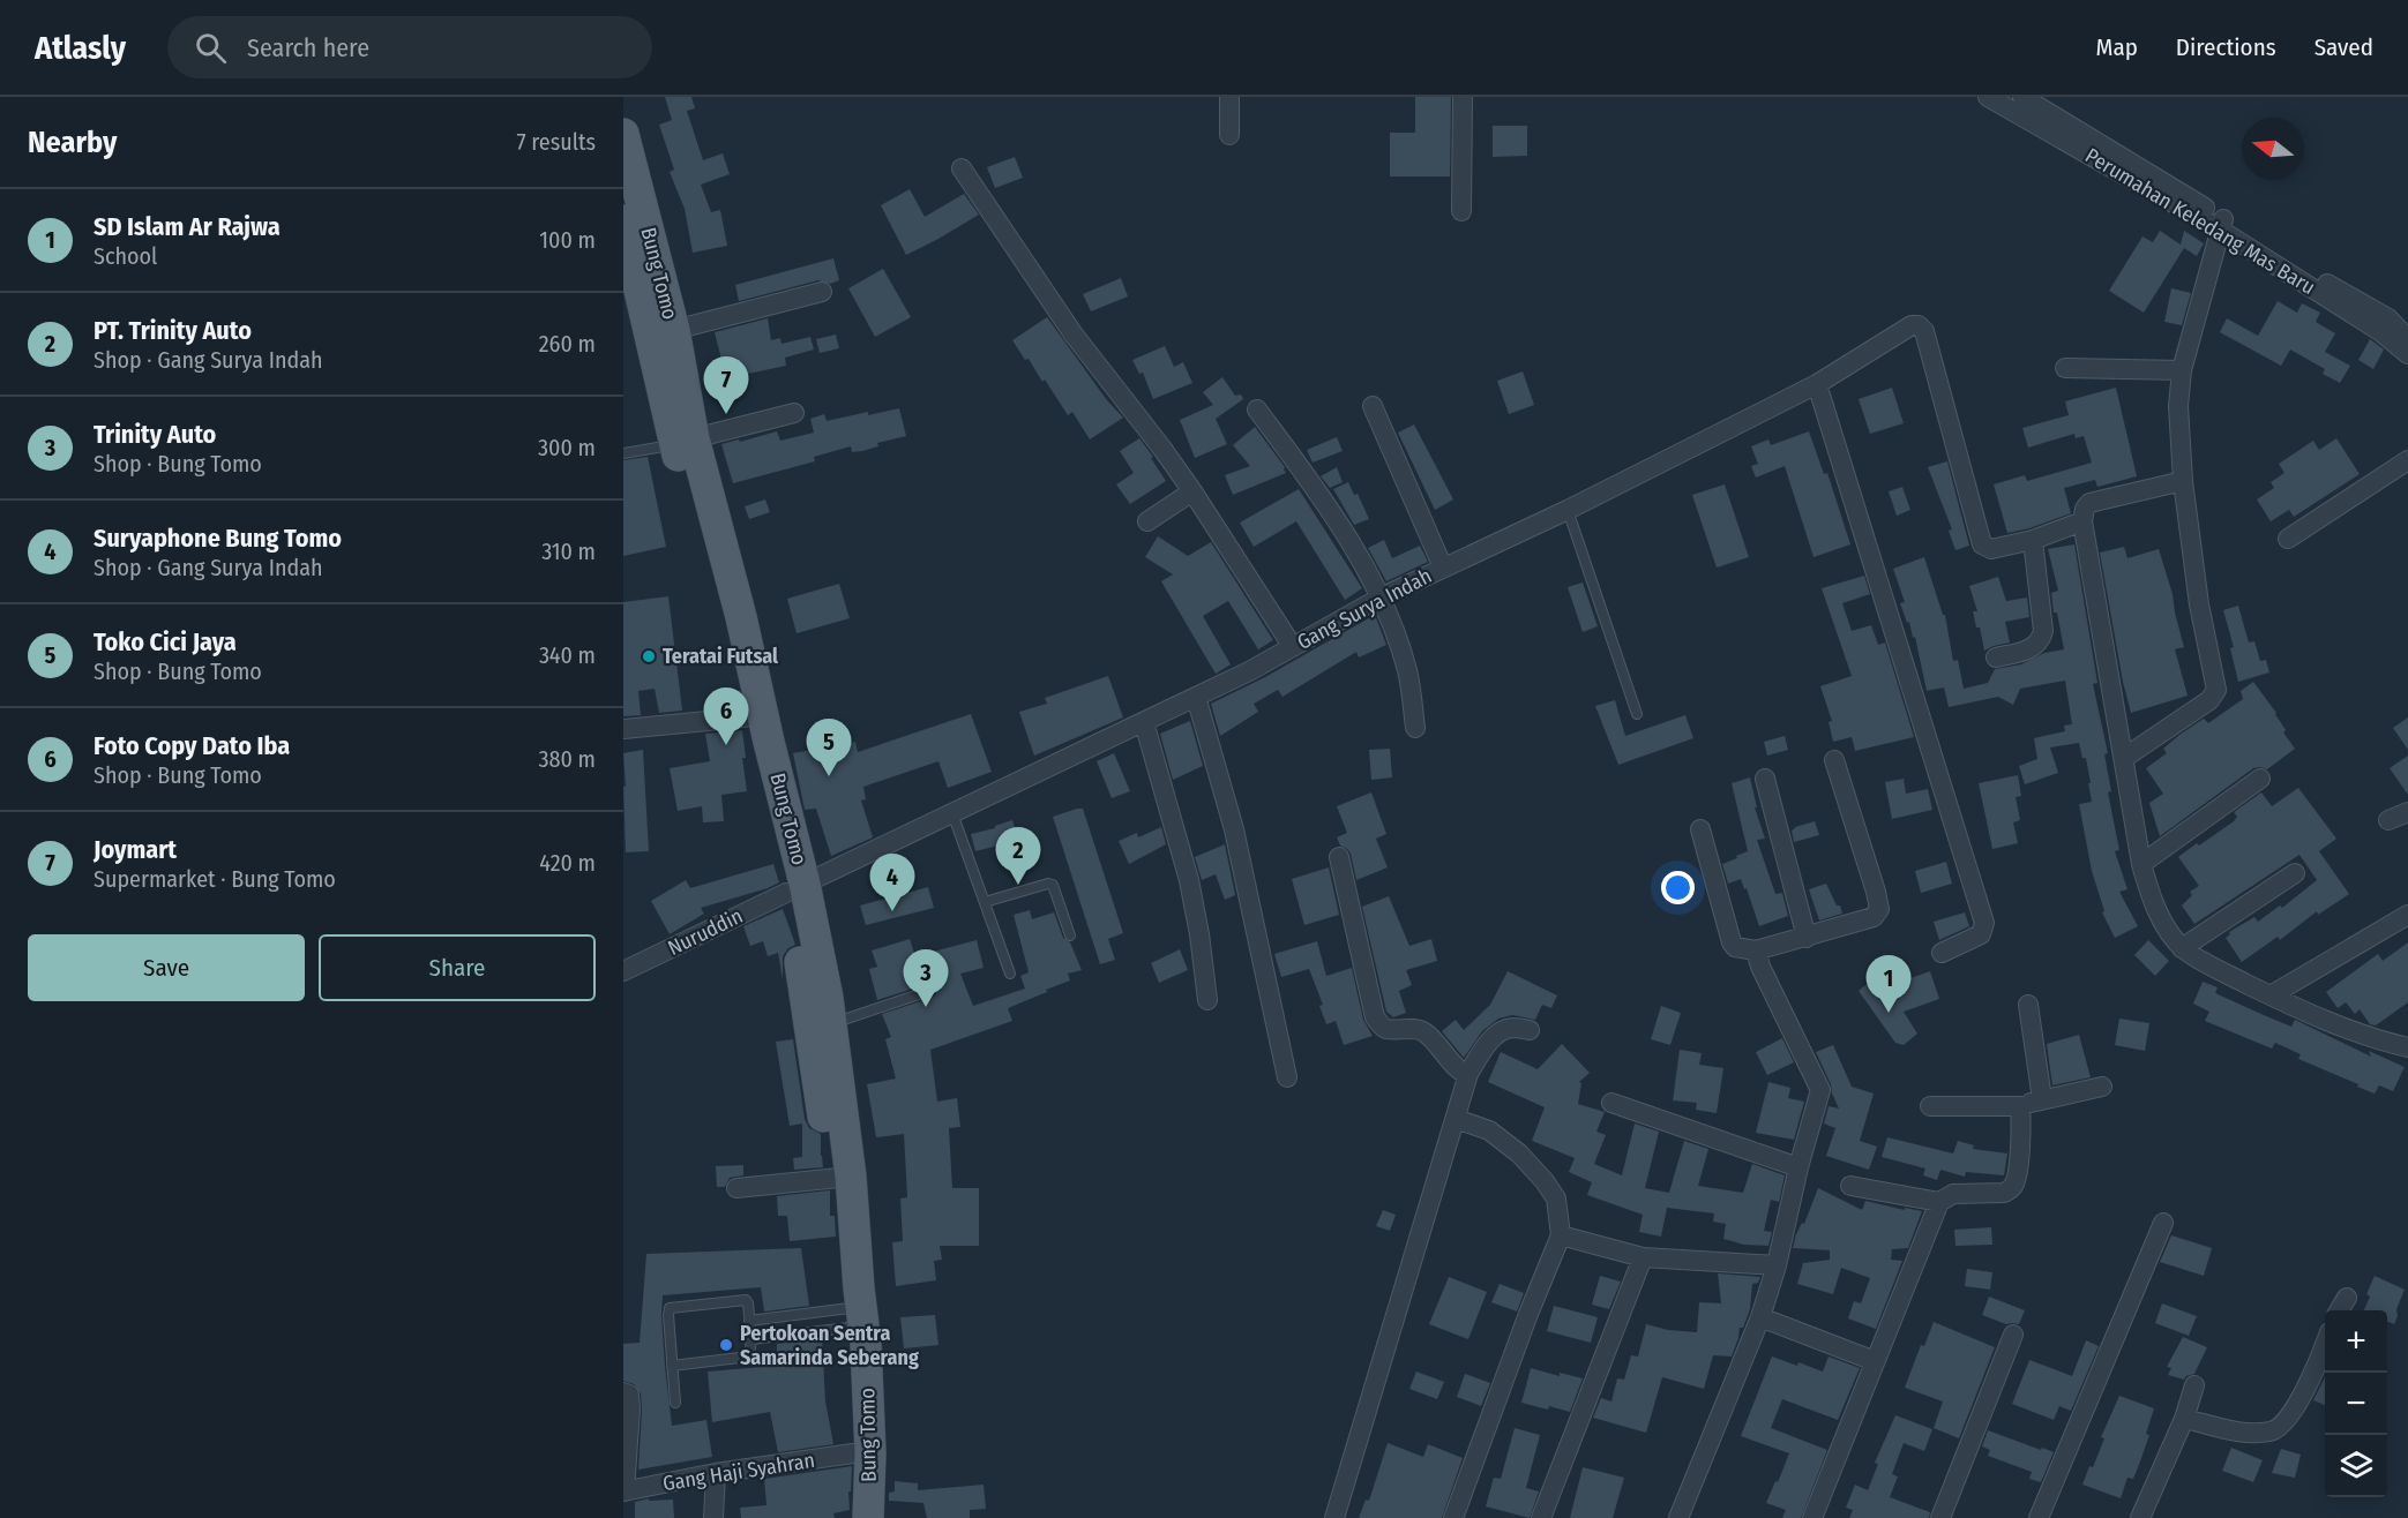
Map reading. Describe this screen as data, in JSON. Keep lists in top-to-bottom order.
{
  "streets": {
    "main road": ["Bung Tomo"],
    "street": [
      "Perumahan Keledang Mas Baru",
      "Gang Surya Indah",
      "Nuruddin",
      "Gang Haji Syahran"
    ]
  },
  "crossings": [
    ["Bung Tomo", "Gang Surya Indah"],
    ["Bung Tomo", "Nuruddin"],
    ["Bung Tomo", "Gang Haji Syahran"],
    ["Gang Surya Indah", "Nuruddin"]
  ],
  "places": ["Teratai Futsal", "Pertokoan Sentra Samarinda Seberang"],
  "north": "left",
  "page": {
    "header": "Atlasly",
    "search": "Search here",
    "nav": ["Map", "Directions", "Saved"],
    "heading": ["Nearby", "7 results"],
    "list": [
      {
        "mark": "1",
        "name": "SD Islam Ar Rajwa",
        "note": "School",
        "value": "100 m"
      },
      {
        "mark": "2",
        "name": "PT. Trinity Auto",
        "note": "Shop · Gang Surya Indah",
        "value": "260 m"
      },
      {
        "mark": "3",
        "name": "Trinity Auto",
        "note": "Shop · Bung Tomo",
        "value": "300 m"
      },
      {
        "mark": "4",
        "name": "Suryaphone Bung Tomo",
        "note": "Shop · Gang Surya Indah",
        "value": "310 m"
      },
      {
        "mark": "5",
        "name": "Toko Cici Jaya",
        "note": "Shop · Bung Tomo",
        "value": "340 m"
      },
      {
        "mark": "6",
        "name": "Foto Copy Dato Iba",
        "note": "Shop · Bung Tomo",
        "value": "380 m"
      },
      {
        "mark": "7",
        "name": "Joymart",
        "note": "Supermarket · Bung Tomo",
        "value": "420 m"
      }
    ],
    "pins": [
      "7",
      "6",
      "5",
      "2",
      "4",
      "3",
      "1"
    ],
    "buttons": ["Save", "Share"],
    "map_buttons": ["+", "−"]
  }
}
